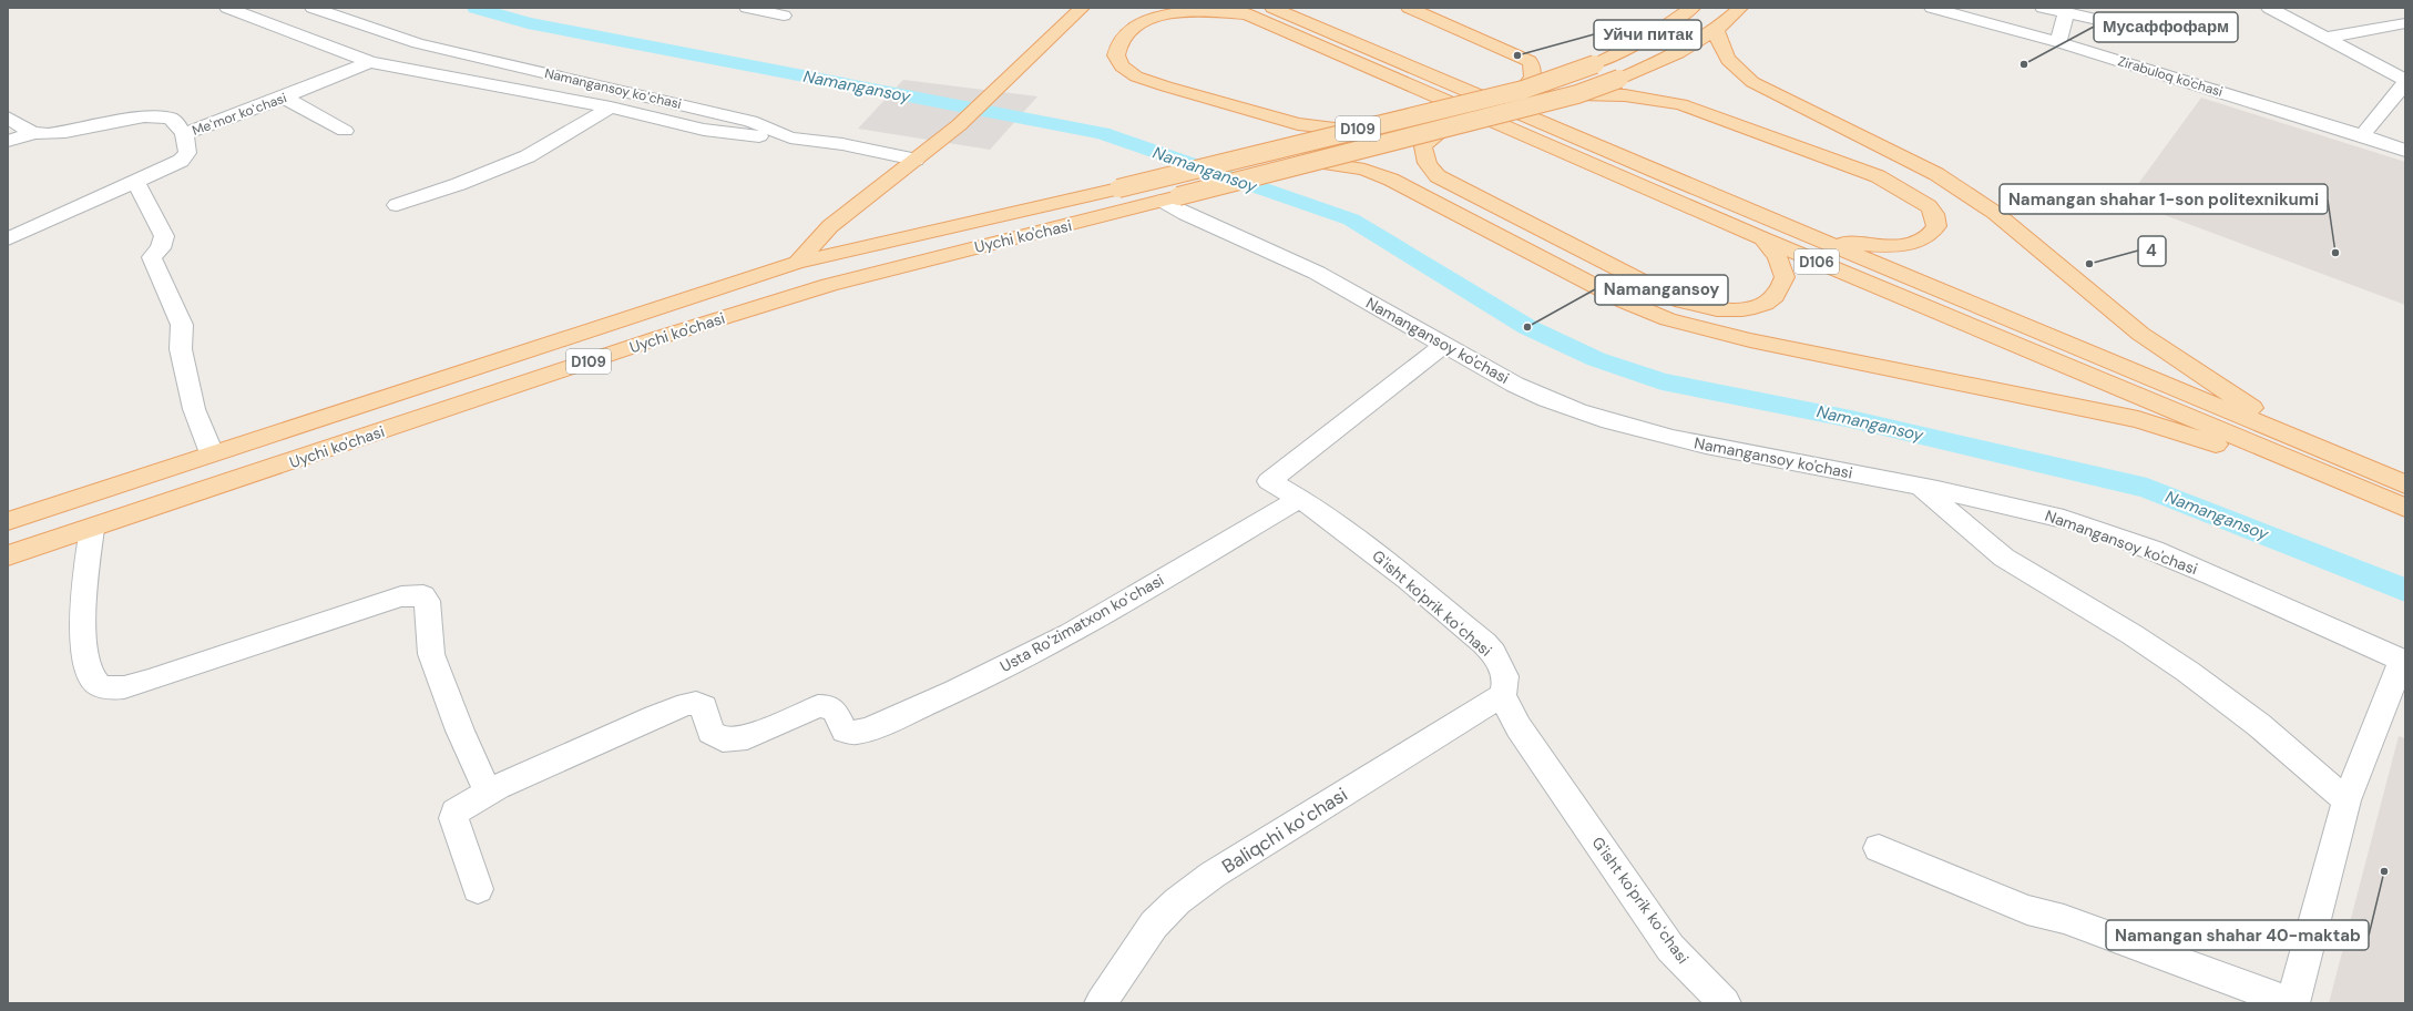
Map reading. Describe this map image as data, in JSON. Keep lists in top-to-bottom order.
{
  "streets": {
    "main road": ["D109", "Uychi ko'chasi", "D106"],
    "street": [
      "Zirabuloq ko'chasi",
      "Namangansoy koʻchasi",
      "Meʻmor koʻchasi",
      "Namangansoy ko'chasi",
      "G'isht ko'prik koʻchasi",
      "Usta Roʻzimatxon koʻchasi",
      "Baliqchi koʻchasi"
    ]
  },
  "crossings": [
    ["D109", "Uychi ko'chasi"],
    ["D109", "Namangansoy ko'chasi"],
    ["Uychi ko'chasi", "Namangansoy ko'chasi"],
    ["Namangansoy ko'chasi", "G'isht ko'prik koʻchasi"],
    ["G'isht ko'prik koʻchasi", "Usta Roʻzimatxon koʻchasi"],
    ["G'isht ko'prik koʻchasi", "Baliqchi koʻchasi"]
  ],
  "water": ["Namangansoy"],
  "places": [
    "Уйчи питак",
    "Мусаффофарм",
    "Namangan shahar 1-son politexnikumi",
    "4",
    "Namangansoy",
    "Namangan shahar 40-maktab"
  ]
}
